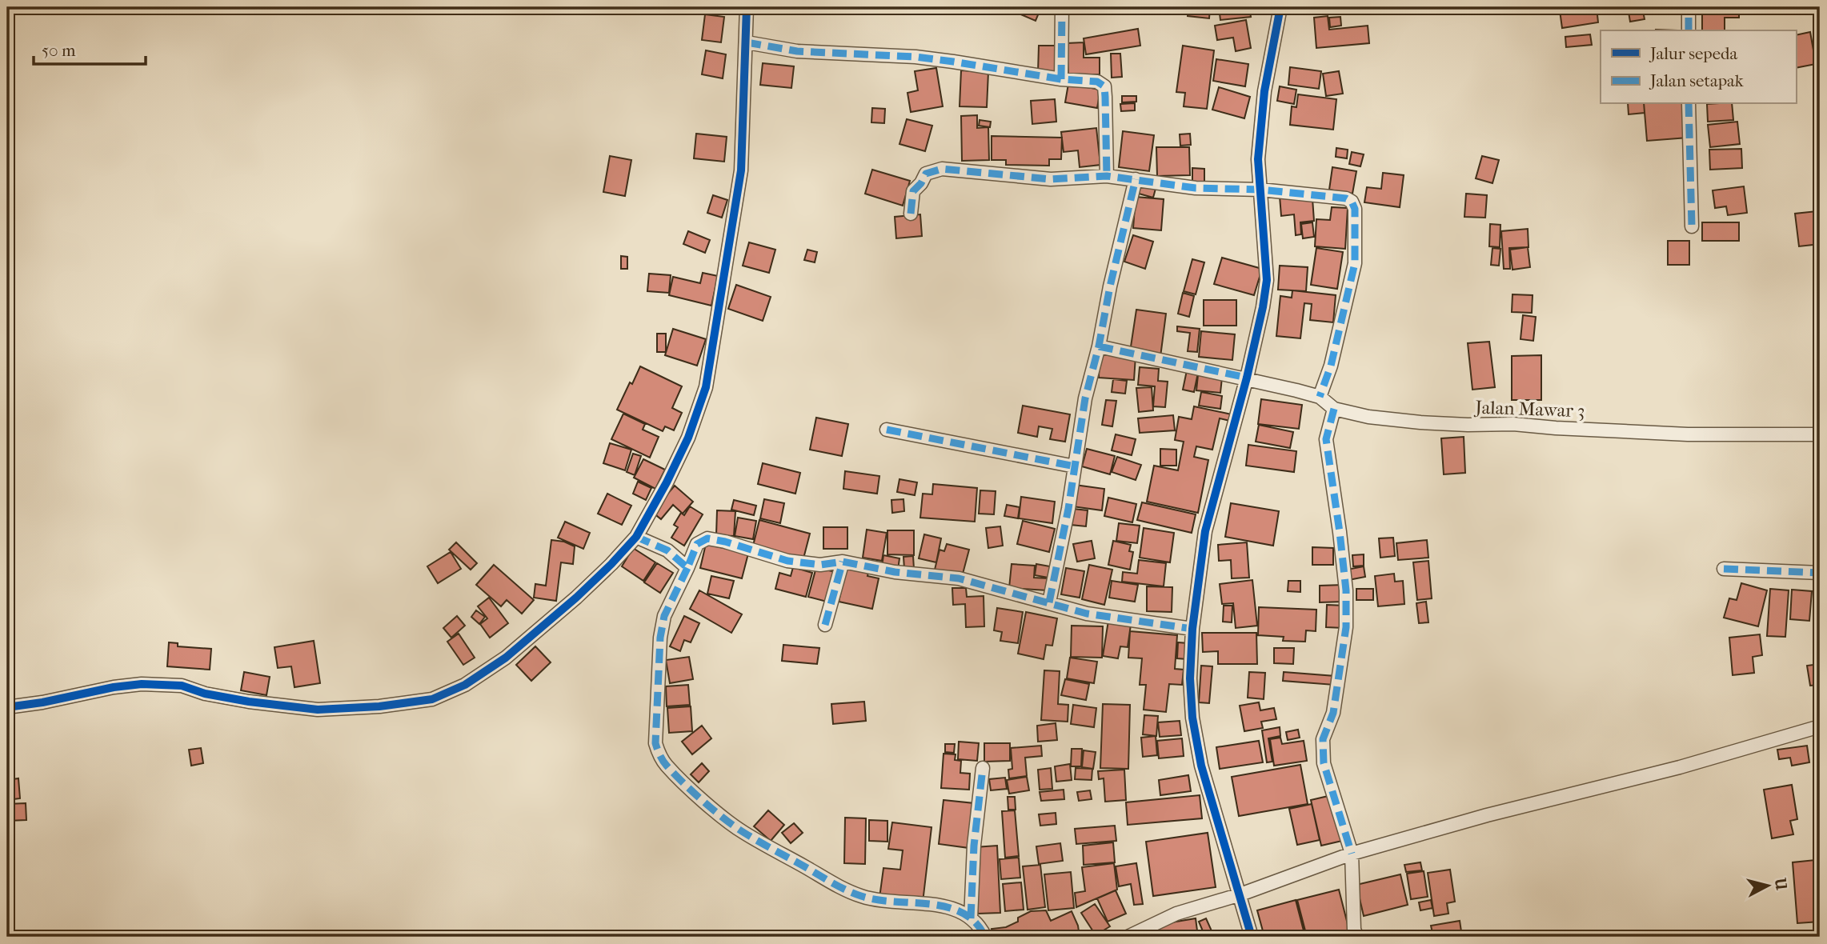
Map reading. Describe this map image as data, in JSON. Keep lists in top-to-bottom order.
{
  "streets": {
    "street": ["Jalan Mawar 3"]
  },
  "legend": ["Jalur sepeda", "Jalan setapak"],
  "scale_bar": "50 m",
  "north": "right"
}
